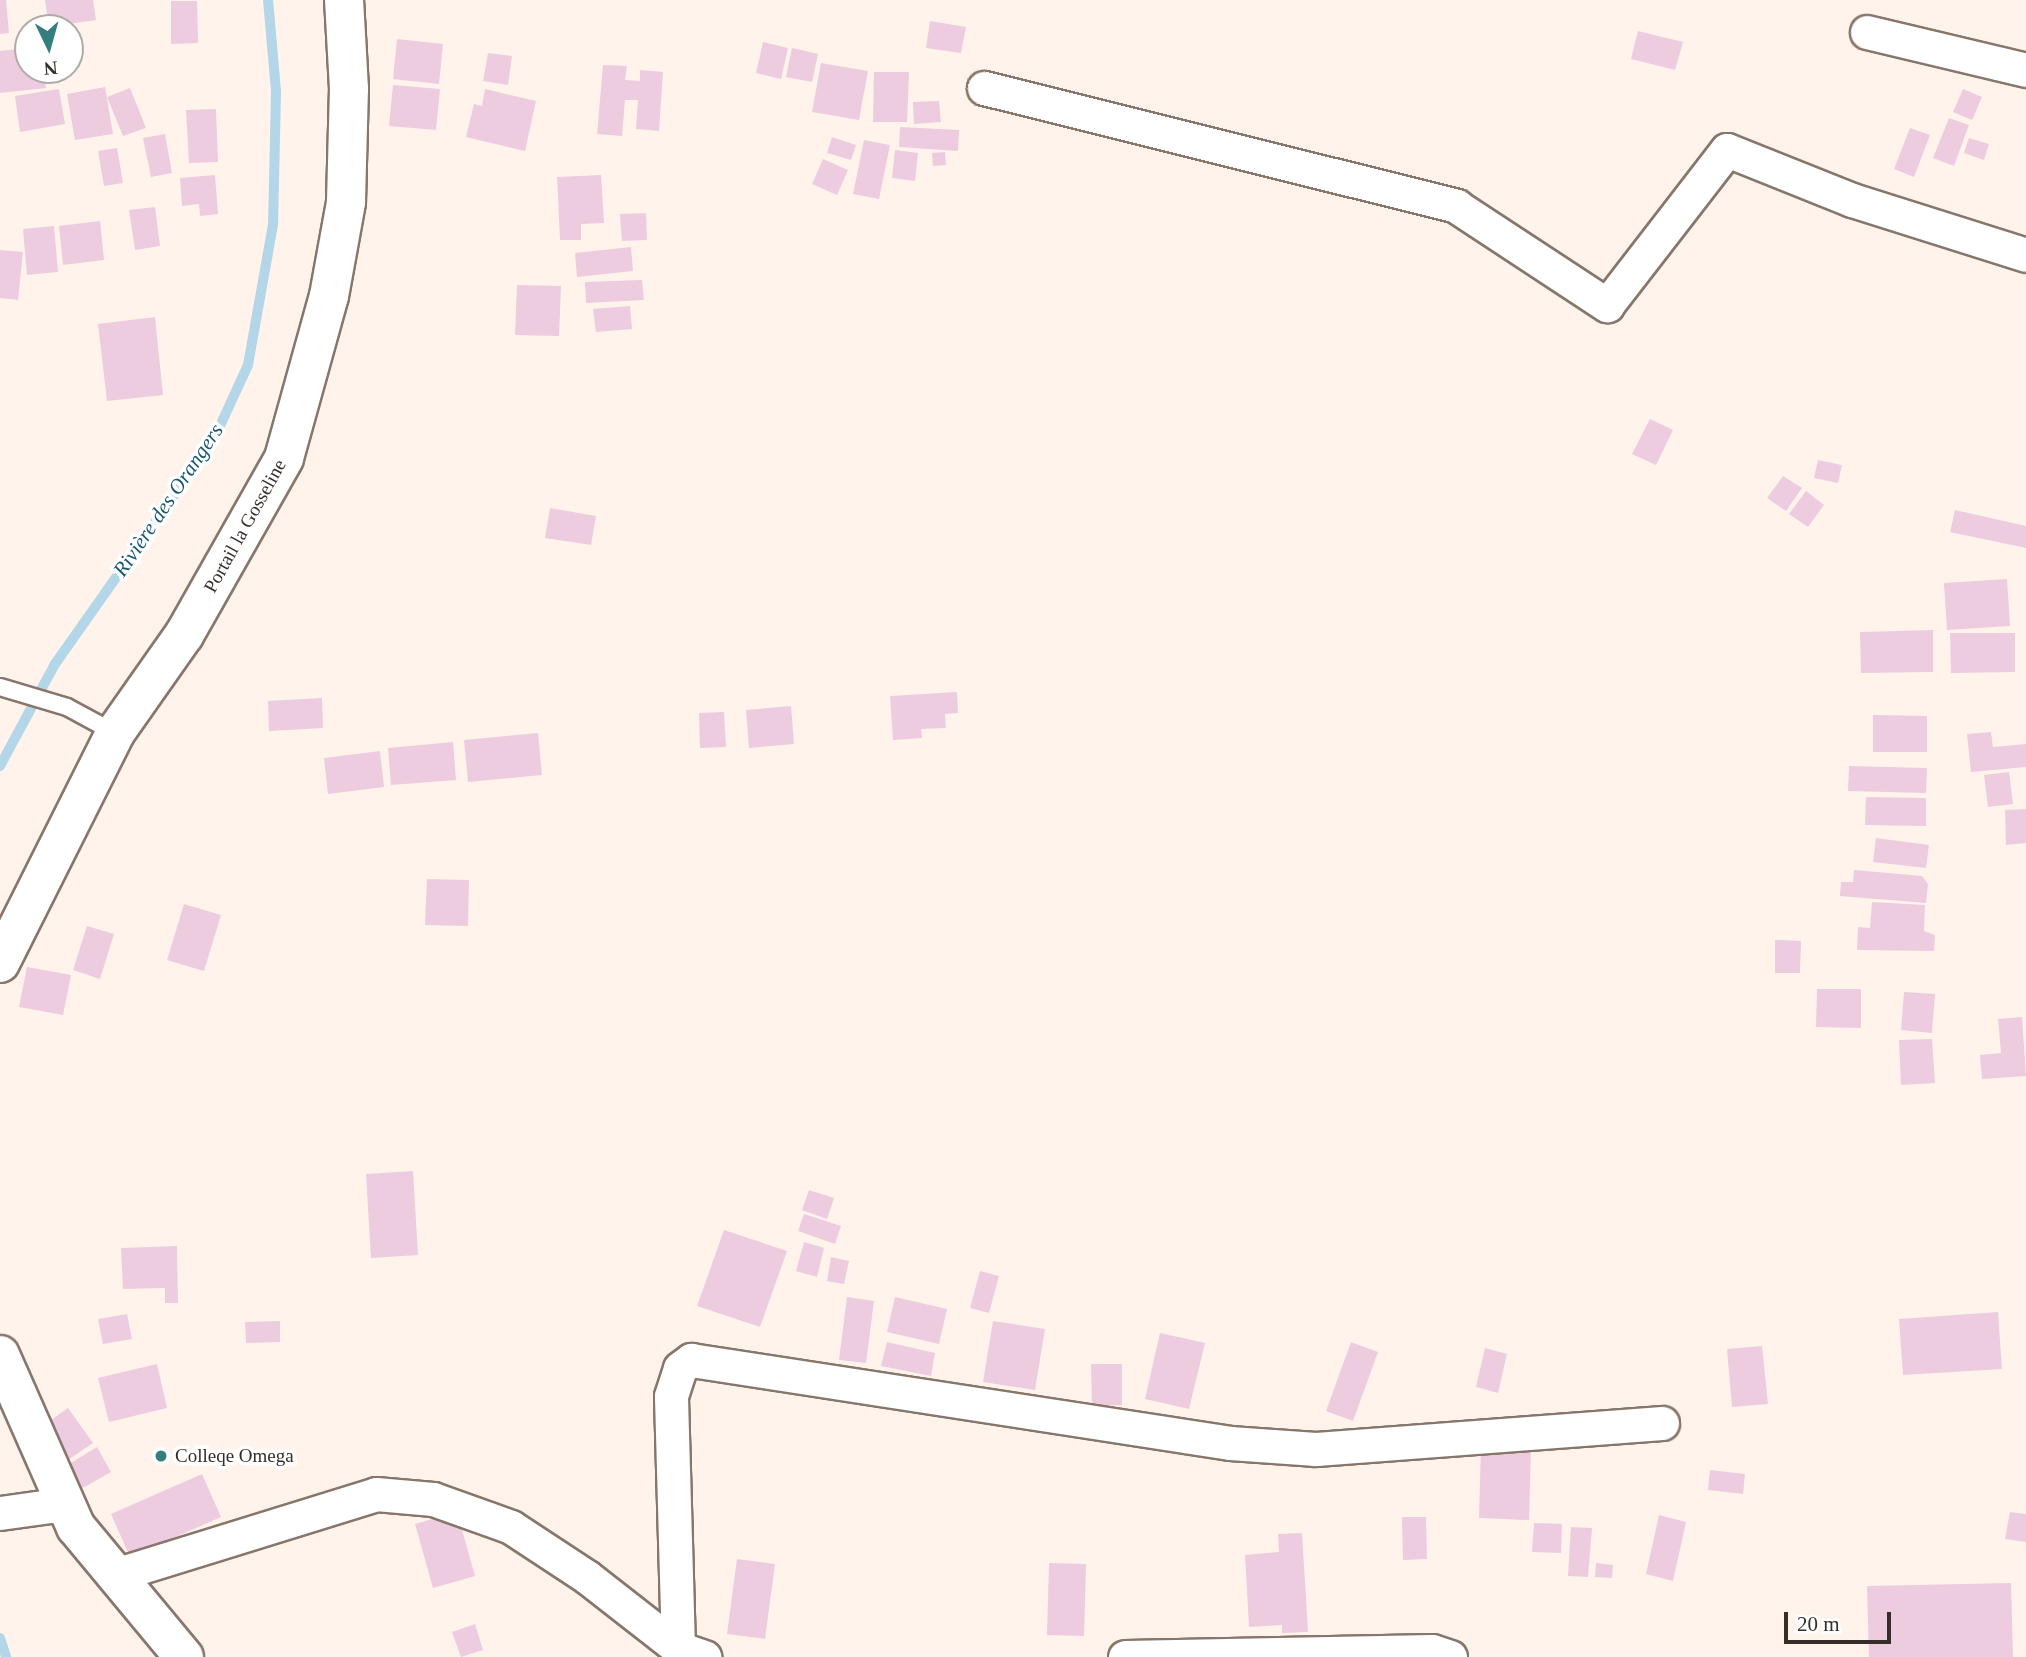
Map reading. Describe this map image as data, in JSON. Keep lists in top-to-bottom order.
{
  "streets": {
    "street": ["Portail la Gosseline"]
  },
  "water": ["Rivière des Orangers"],
  "places": ["Colleqe Omega"],
  "scale_bar": "20 m",
  "north": "bottom"
}
